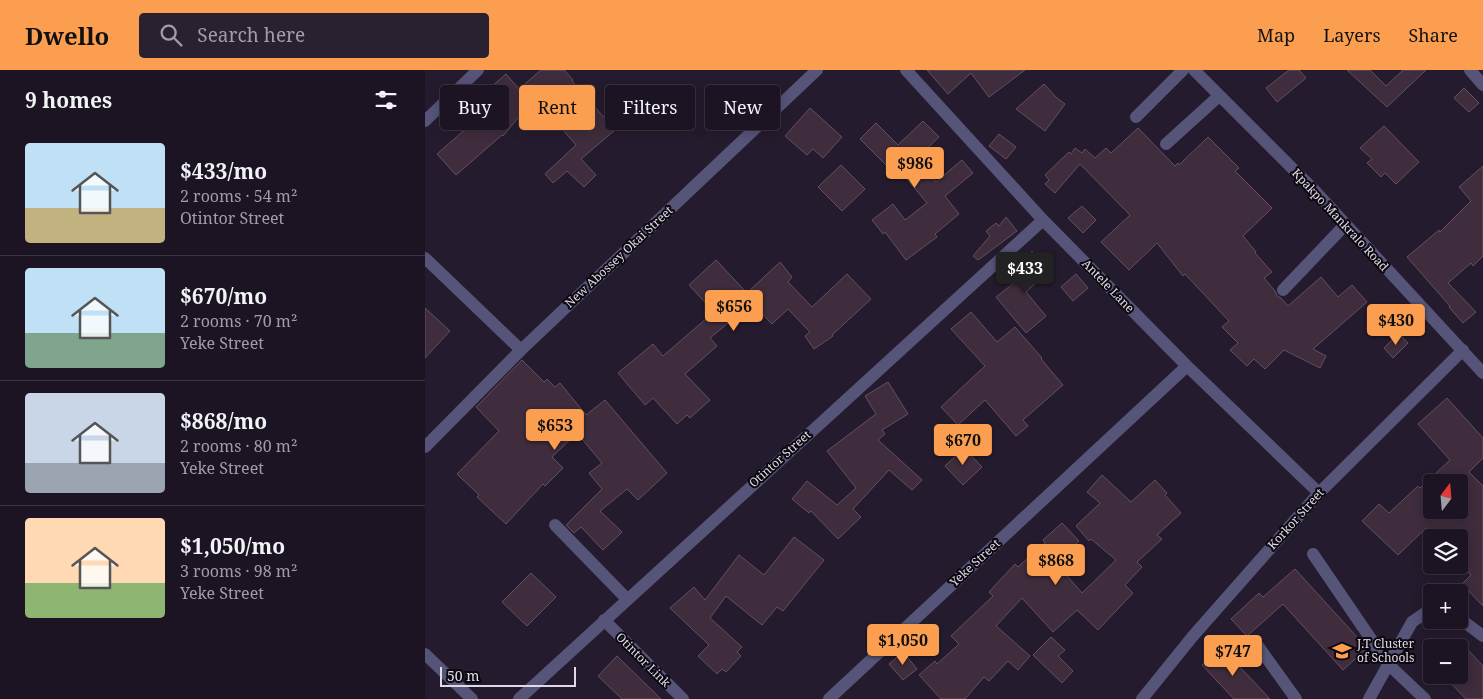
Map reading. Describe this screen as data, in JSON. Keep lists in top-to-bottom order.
{
  "streets": {
    "street": [
      "Kpakpo Mankralo Road",
      "New Abossey Okai Street",
      "Antele Lane",
      "Otintor Street",
      "Korkor Street",
      "Yeke Street",
      "Otintor Link"
    ]
  },
  "crossings": [
    ["Kpakpo Mankralo Road", "Korkor Street"],
    ["Antele Lane", "Otintor Street"],
    ["Antele Lane", "Korkor Street"],
    ["Antele Lane", "Yeke Street"],
    ["Otintor Street", "Otintor Link"]
  ],
  "places": {
    "school or university": ["J.T Cluster of Schools"]
  },
  "scale_bar": "50 m",
  "north": "top",
  "page": {
    "header": "Dwello",
    "search": "Search here",
    "nav": ["Map", "Layers", "Share"],
    "heading": "9 homes",
    "chip": [
      "Buy",
      "Rent",
      "Filters",
      "New"
    ],
    "list": [
      {
        "name": "$433/mo",
        "note": "2 rooms · 54 m² · Otintor Street"
      },
      {
        "name": "$670/mo",
        "note": "2 rooms · 70 m² · Yeke Street"
      },
      {
        "name": "$868/mo",
        "note": "2 rooms · 80 m² · Yeke Street"
      },
      {
        "name": "$1,050/mo",
        "note": "3 rooms · 98 m² · Yeke Street"
      }
    ],
    "price": [
      "$986",
      "$433",
      "$656",
      "$430",
      "$653",
      "$670",
      "$868",
      "$1,050",
      "$747"
    ],
    "map_buttons": ["+", "−"],
    "scale": "50 m"
  }
}
